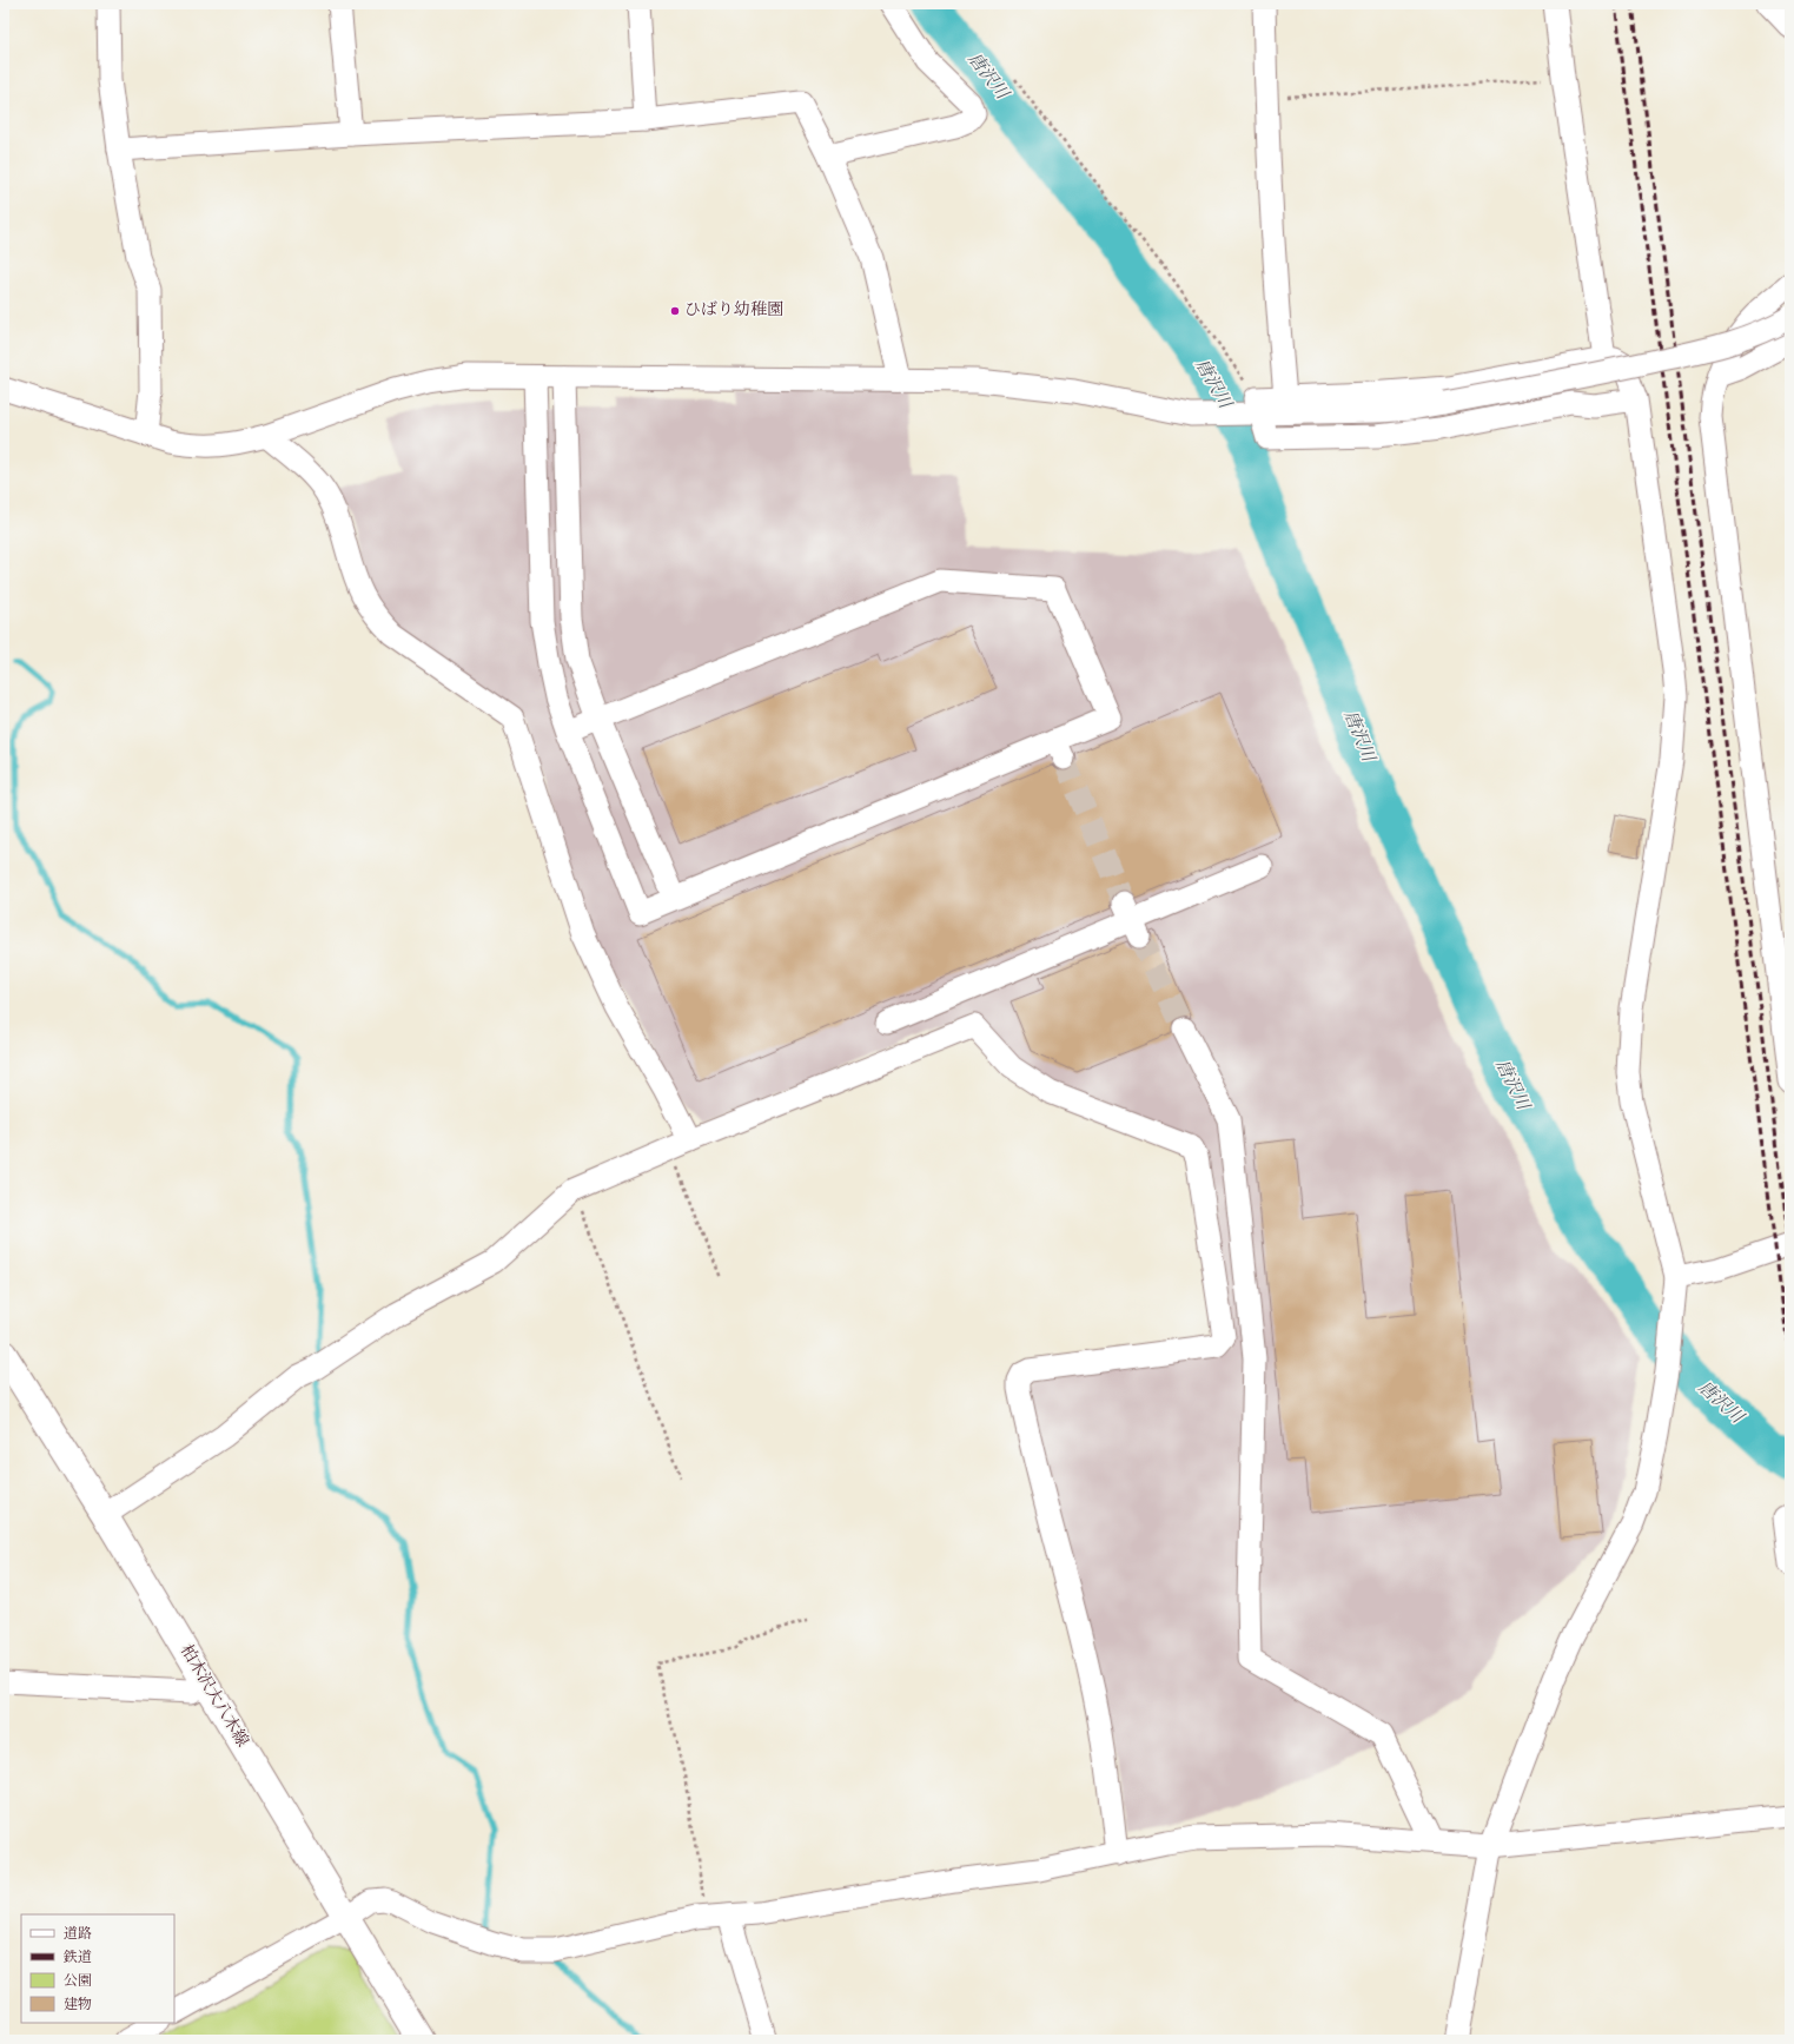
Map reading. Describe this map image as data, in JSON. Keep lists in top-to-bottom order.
{
  "streets": {
    "main road": ["柏木沢大八木線"]
  },
  "water": ["唐沢川"],
  "places": ["ひばり幼稚園"],
  "legend": [
    "道路",
    "鉄道",
    "公園",
    "建物"
  ]
}
